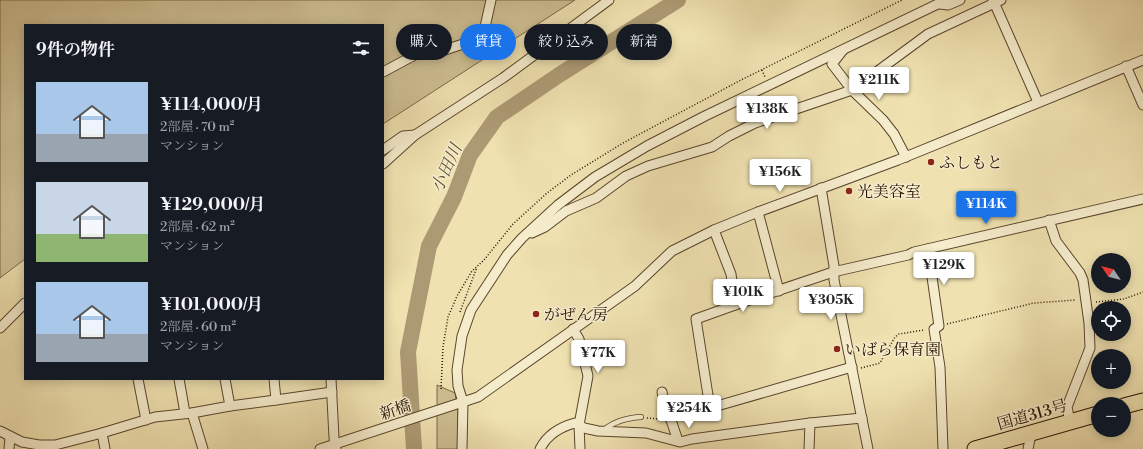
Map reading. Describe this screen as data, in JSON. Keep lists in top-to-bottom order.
{
  "streets": {
    "highway": ["国道313号"],
    "street": ["新橋"]
  },
  "water": ["小田川"],
  "places": [
    "ふしもと",
    "光美容室",
    "がぜん房",
    "いばら保育園"
  ],
  "north": "top left",
  "page": {
    "chip": [
      "購入",
      "賃貸",
      "絞り込み",
      "新着"
    ],
    "heading": "9件の物件",
    "price": [
      "¥211K",
      "¥138K",
      "¥156K",
      "¥114K",
      "¥129K",
      "¥101K",
      "¥305K",
      "¥77K",
      "¥254K"
    ],
    "list": [
      {
        "name": "¥114,000/月",
        "note": "2部屋 · 70 m² · マンション"
      },
      {
        "name": "¥129,000/月",
        "note": "2部屋 · 62 m² · マンション"
      },
      {
        "name": "¥101,000/月",
        "note": "2部屋 · 60 m² · マンション"
      }
    ],
    "map_buttons": ["+", "−"]
  }
}
